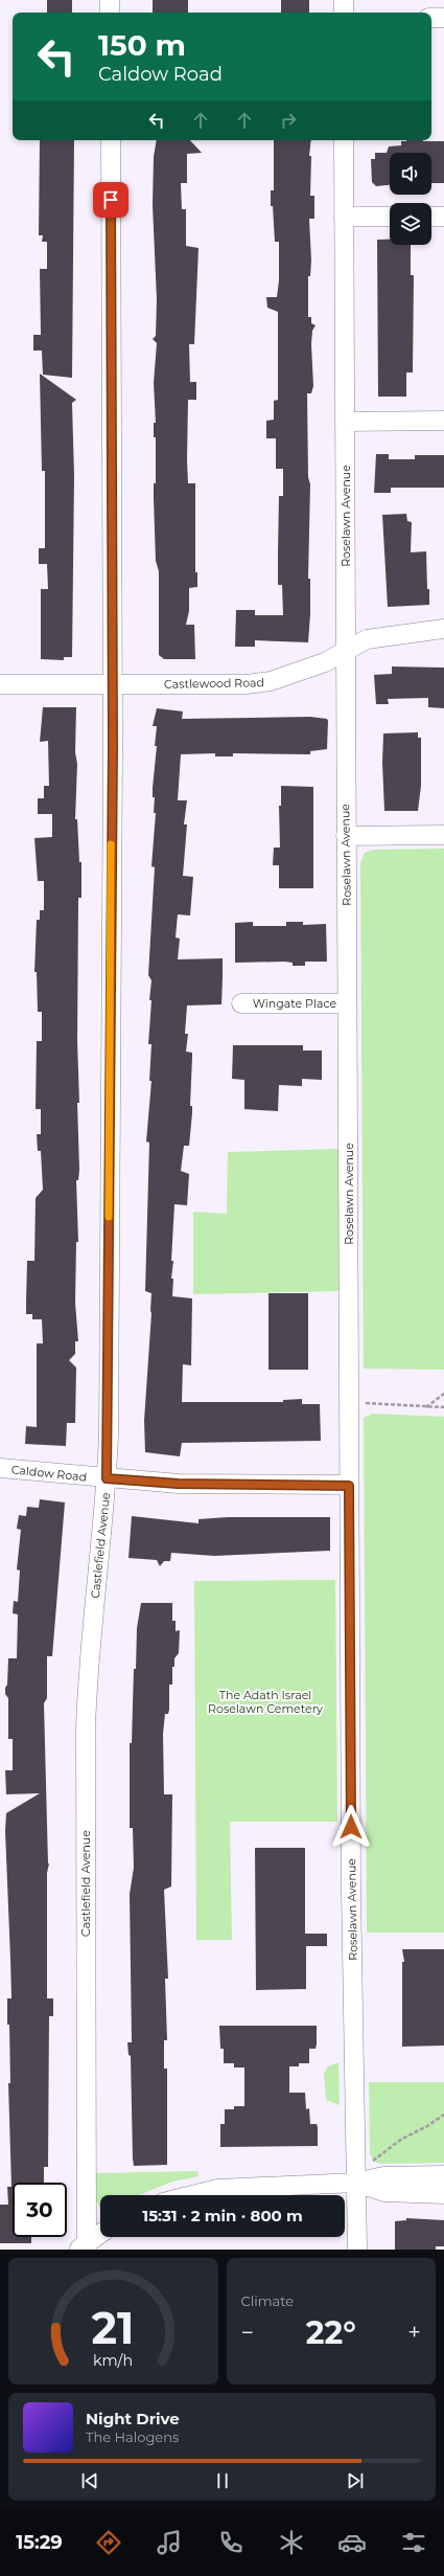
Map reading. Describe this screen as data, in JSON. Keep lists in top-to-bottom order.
{
  "streets": {
    "street": [
      "Roselawn Avenue",
      "Castlewood Road",
      "Wingate Place",
      "Caldow Road",
      "Castlefield Avenue"
    ]
  },
  "crossings": [
    ["Roselawn Avenue", "Castlewood Road"],
    ["Roselawn Avenue", "Wingate Place"],
    ["Roselawn Avenue", "Caldow Road"],
    ["Castlewood Road", "Castlefield Avenue"],
    ["Caldow Road", "Castlefield Avenue"]
  ],
  "parks": ["The Adath Israel Roselawn Cemetery"],
  "page": {
    "turn": ["150 m", "Caldow Road"],
    "limit": "30",
    "trip": "15:31 · 2 min · 800 m",
    "tile": "Climate",
    "heat": ["−", "22°", "+"],
    "song": ["Night Drive", "The Halogens"],
    "tabs": "15:29",
    "gauge": ["21", "km/h"]
  }
}
